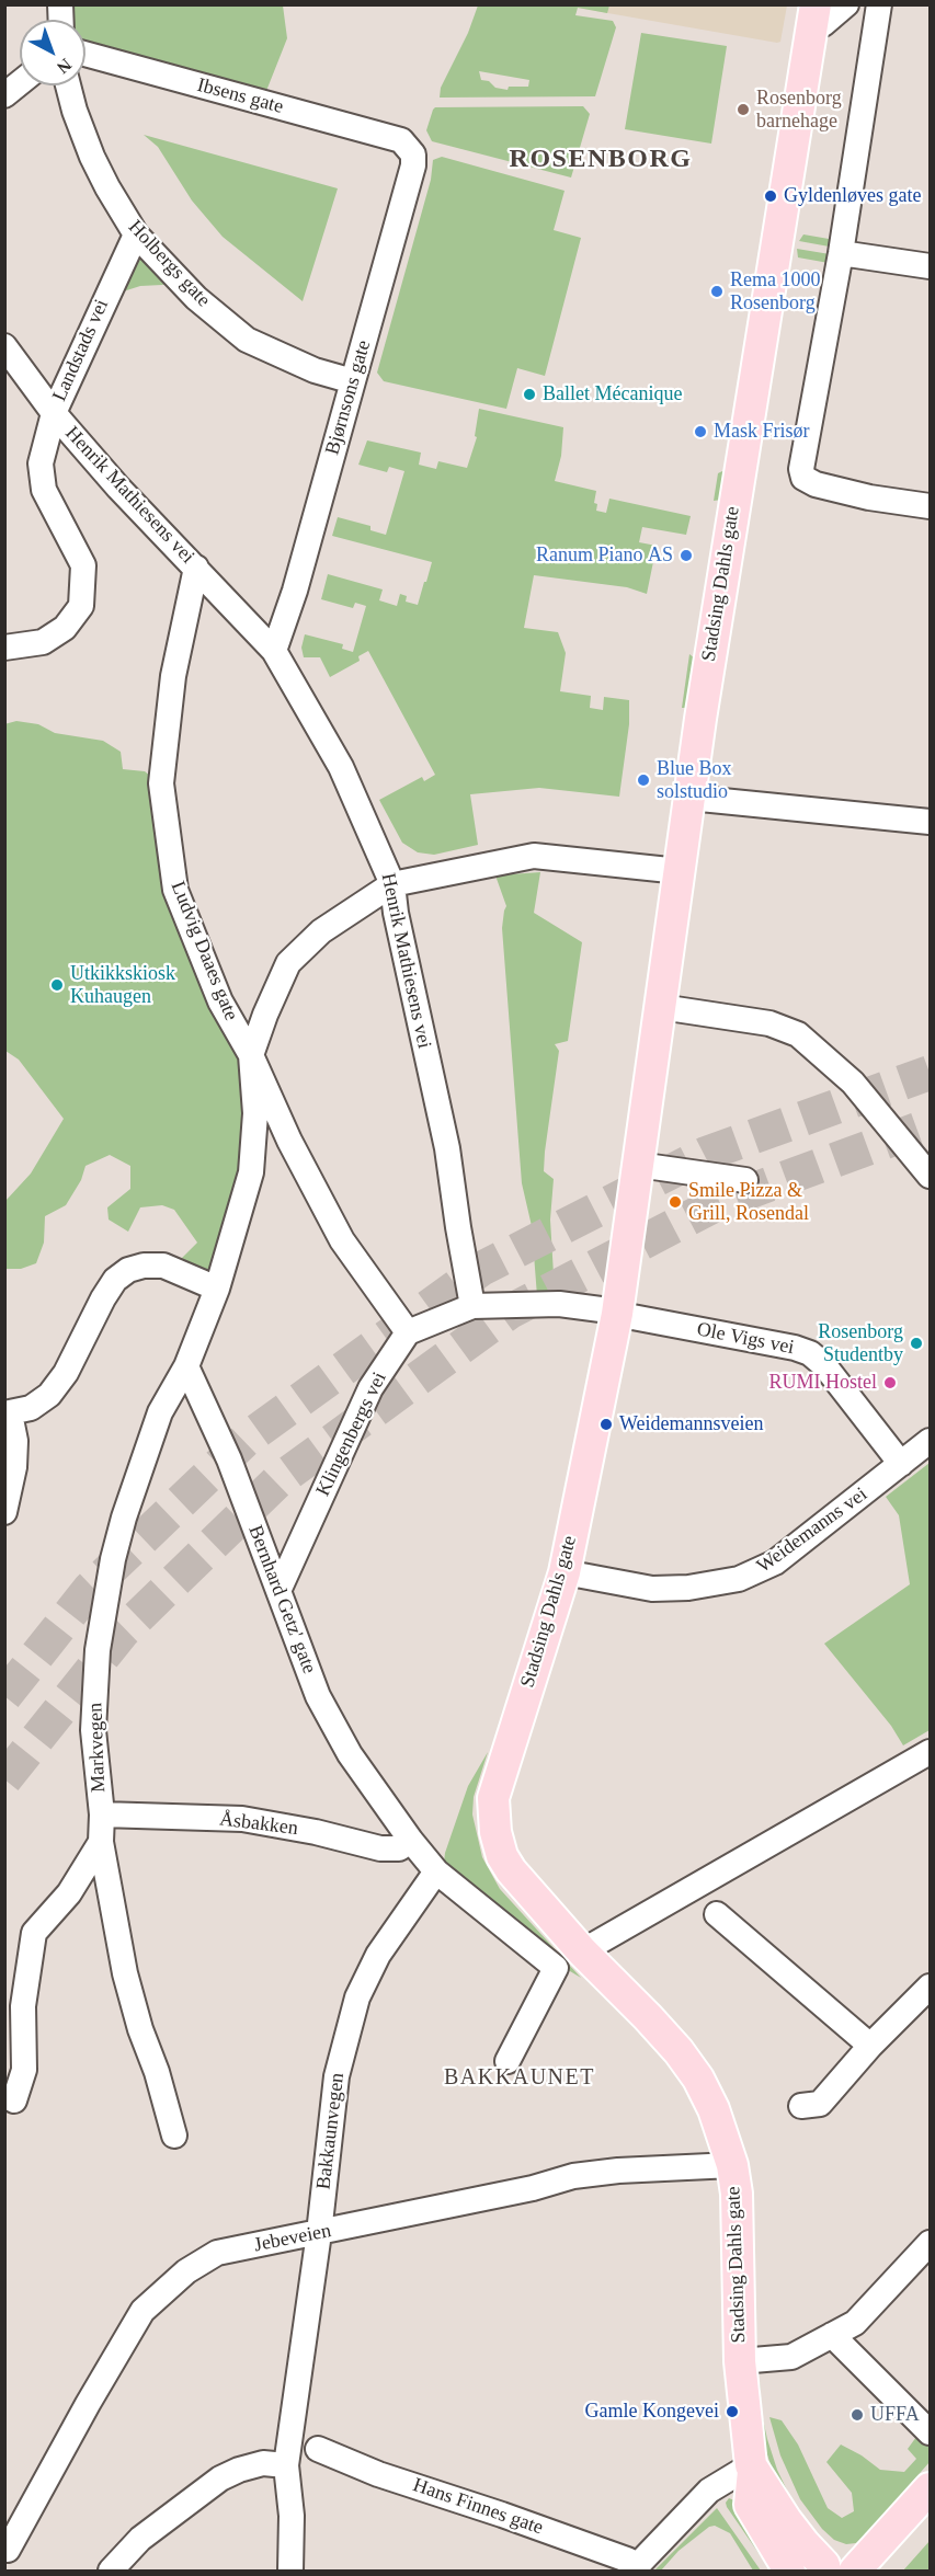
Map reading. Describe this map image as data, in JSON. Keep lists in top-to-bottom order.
{
  "streets": {
    "main road": ["Stadsing Dahls gate"],
    "street": [
      "Ibsens gate",
      "Holbergs gate",
      "Landstads vei",
      "Bjørnsons gate",
      "Henrik Mathiesens vei",
      "Ludvig Daaes gate",
      "Ole Vigs vei",
      "Klingenbergs vei",
      "Weidemanns vei",
      "Bernhard Getz' gate",
      "Markvegen",
      "Åsbakken",
      "Bakkaunvegen",
      "Jebeveien",
      "Hans Finnes gate"
    ]
  },
  "crossings": [
    ["Ibsens gate", "Bjørnsons gate"],
    ["Holbergs gate", "Landstads vei"],
    ["Holbergs gate", "Bjørnsons gate"],
    ["Landstads vei", "Henrik Mathiesens vei"],
    ["Bjørnsons gate", "Henrik Mathiesens vei"],
    ["Henrik Mathiesens vei", "Ludvig Daaes gate"],
    ["Stadsing Dahls gate", "Ole Vigs vei"],
    ["Stadsing Dahls gate", "Weidemanns vei"],
    ["Stadsing Dahls gate", "Jebeveien"],
    ["Ludvig Daaes gate", "Klingenbergs vei"],
    ["Ole Vigs vei", "Weidemanns vei"],
    ["Klingenbergs vei", "Bernhard Getz' gate"],
    ["Bernhard Getz' gate", "Markvegen"],
    ["Bernhard Getz' gate", "Åsbakken"],
    ["Bernhard Getz' gate", "Bakkaunvegen"],
    ["Markvegen", "Åsbakken"],
    ["Bakkaunvegen", "Jebeveien"]
  ],
  "districts": ["ROSENBORG", "BAKKAUNET"],
  "places": [
    "Rosenborg barnehage",
    "Gyldenløves gate",
    "Rema 1000 Rosenborg",
    "Ballet Mécanique",
    "Mask Frisør",
    "Ranum Piano AS",
    "Blue Box solstudio",
    "Utkikkskiosk Kuhaugen",
    "Smile Pizza & Grill, Rosendal",
    "Rosenborg Studentby",
    "RUMI Hostel",
    "Weidemannsveien",
    "Gamle Kongevei",
    "UFFA"
  ],
  "north": "bottom right"
}
